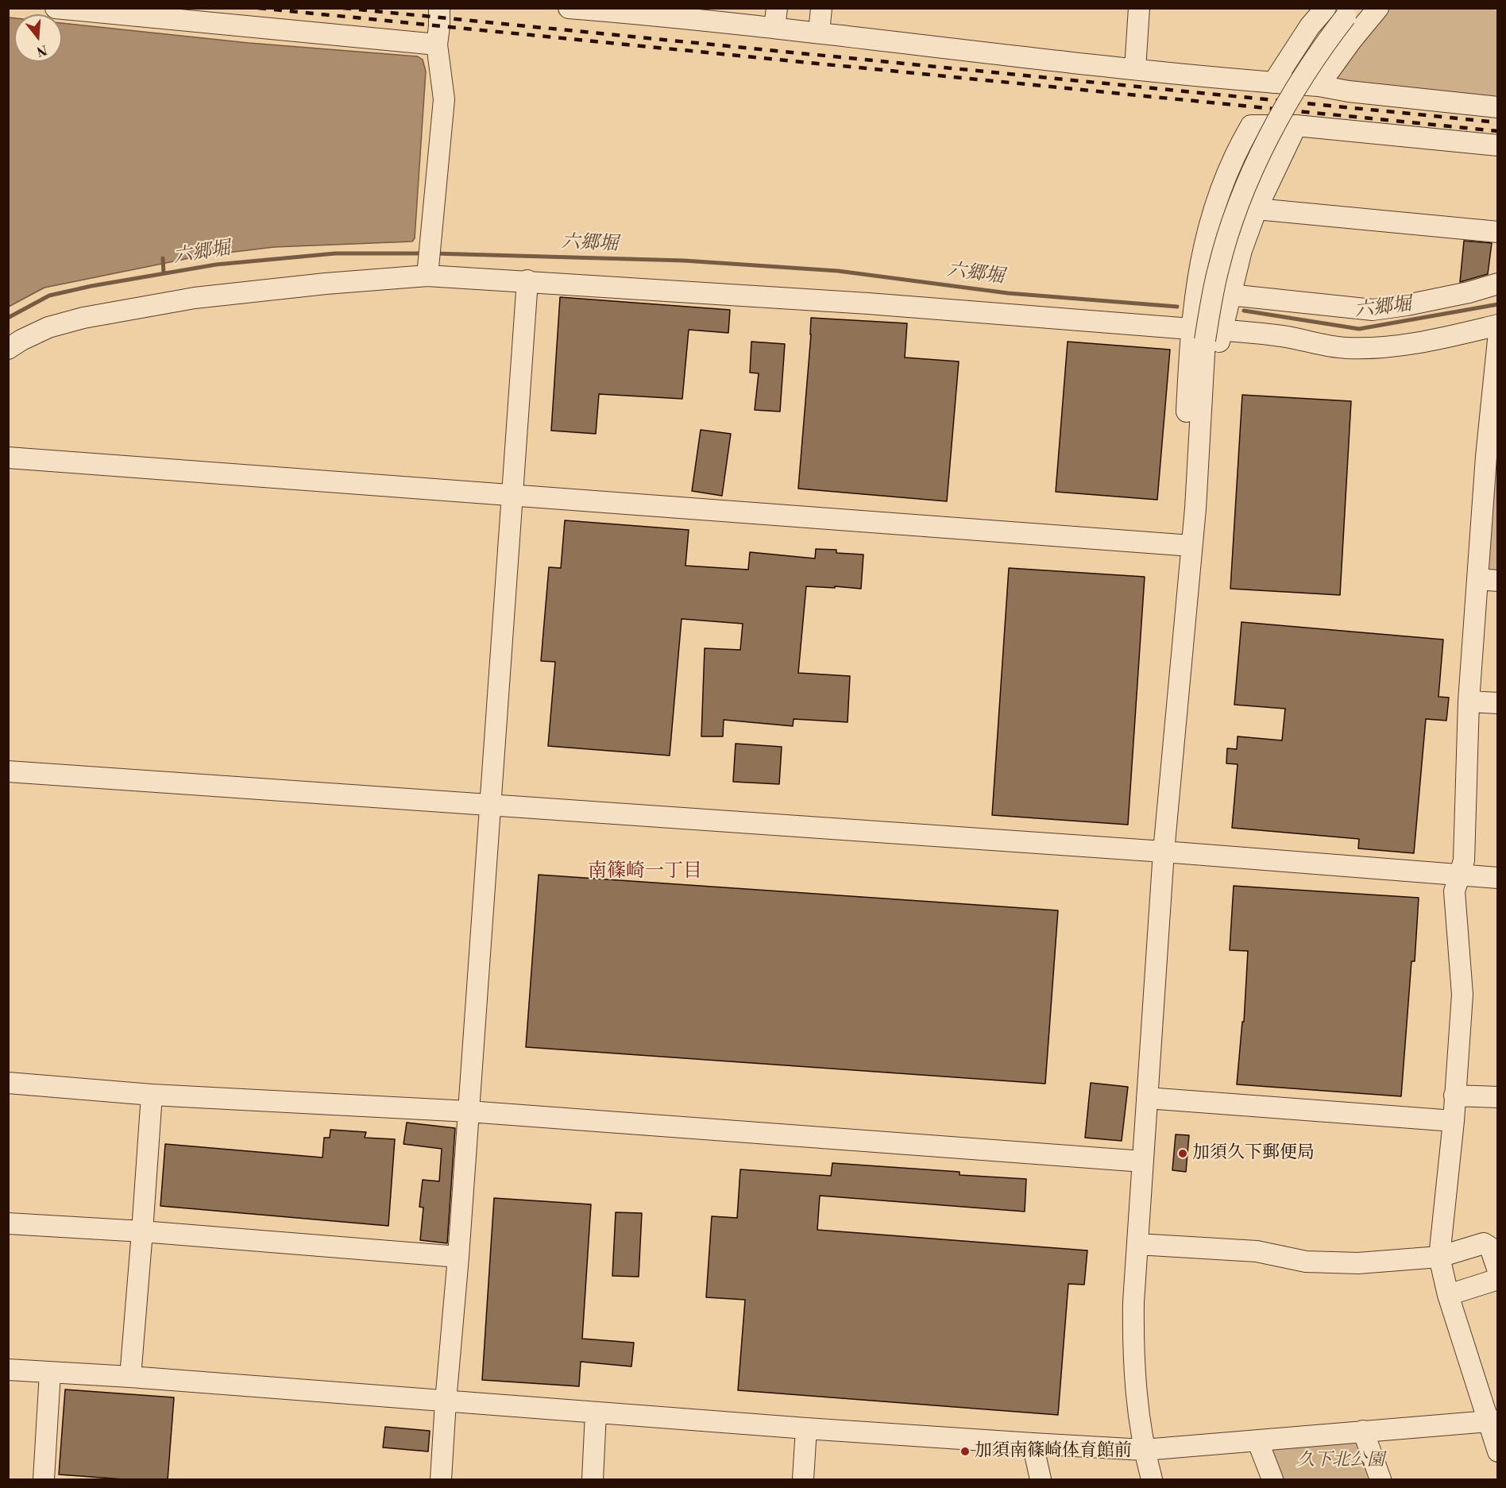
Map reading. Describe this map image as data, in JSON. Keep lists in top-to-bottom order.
{
  "districts": ["南篠崎一丁目"],
  "water": ["六郷堀"],
  "parks": ["久下北公園"],
  "places": ["加須久下郵便局", "加須南篠崎体育館前"],
  "north": "bottom"
}
